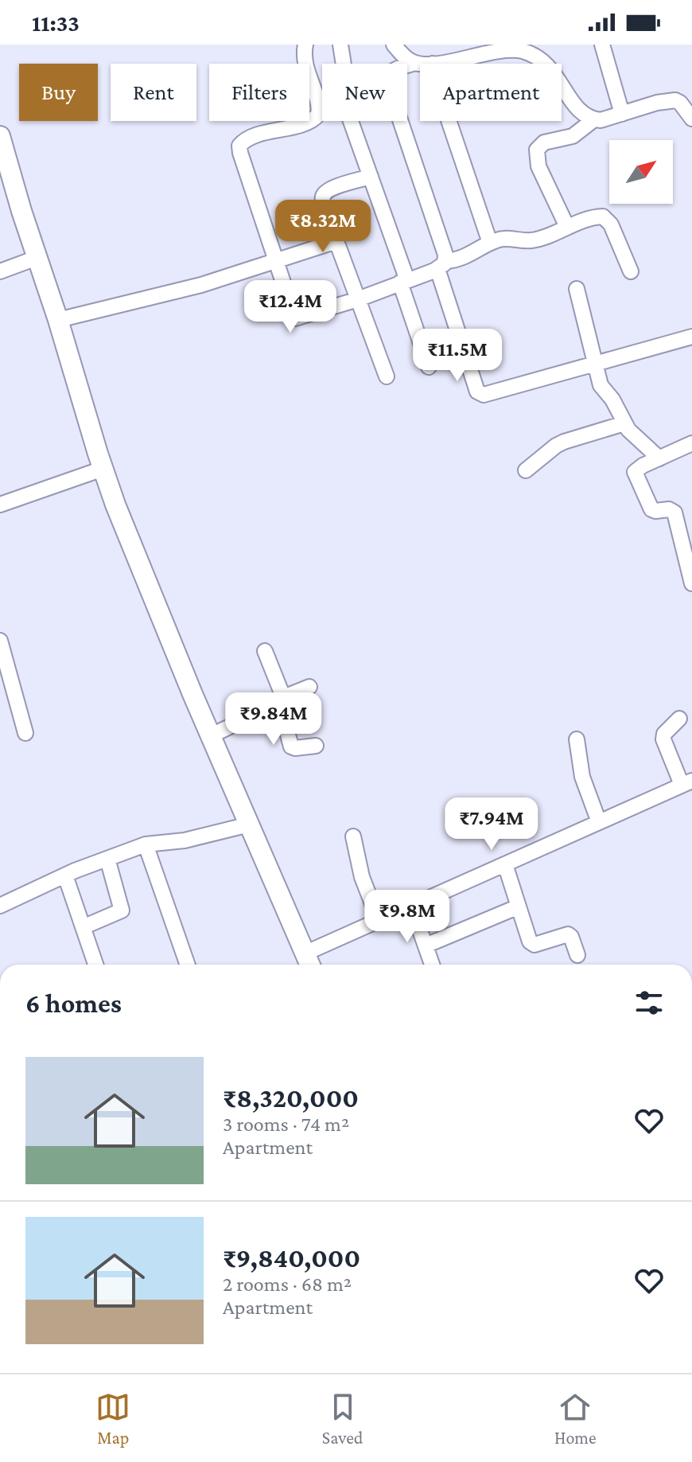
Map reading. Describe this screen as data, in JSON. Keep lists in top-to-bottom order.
{
  "north": "top right",
  "page": {
    "status": "11:33",
    "chip": [
      "Buy",
      "Rent",
      "Filters",
      "New",
      "Apartment"
    ],
    "price": [
      "₹8.32M",
      "₹12.4M",
      "₹11.5M",
      "₹9.84M",
      "₹7.94M",
      "₹9.8M"
    ],
    "heading": "6 homes",
    "list": [
      {
        "name": "₹8,320,000",
        "note": "3 rooms · 74 m² · Apartment"
      },
      {
        "name": "₹9,840,000",
        "note": "2 rooms · 68 m² · Apartment"
      }
    ],
    "tabs": ["Map", "Saved", "Home"]
  }
}
